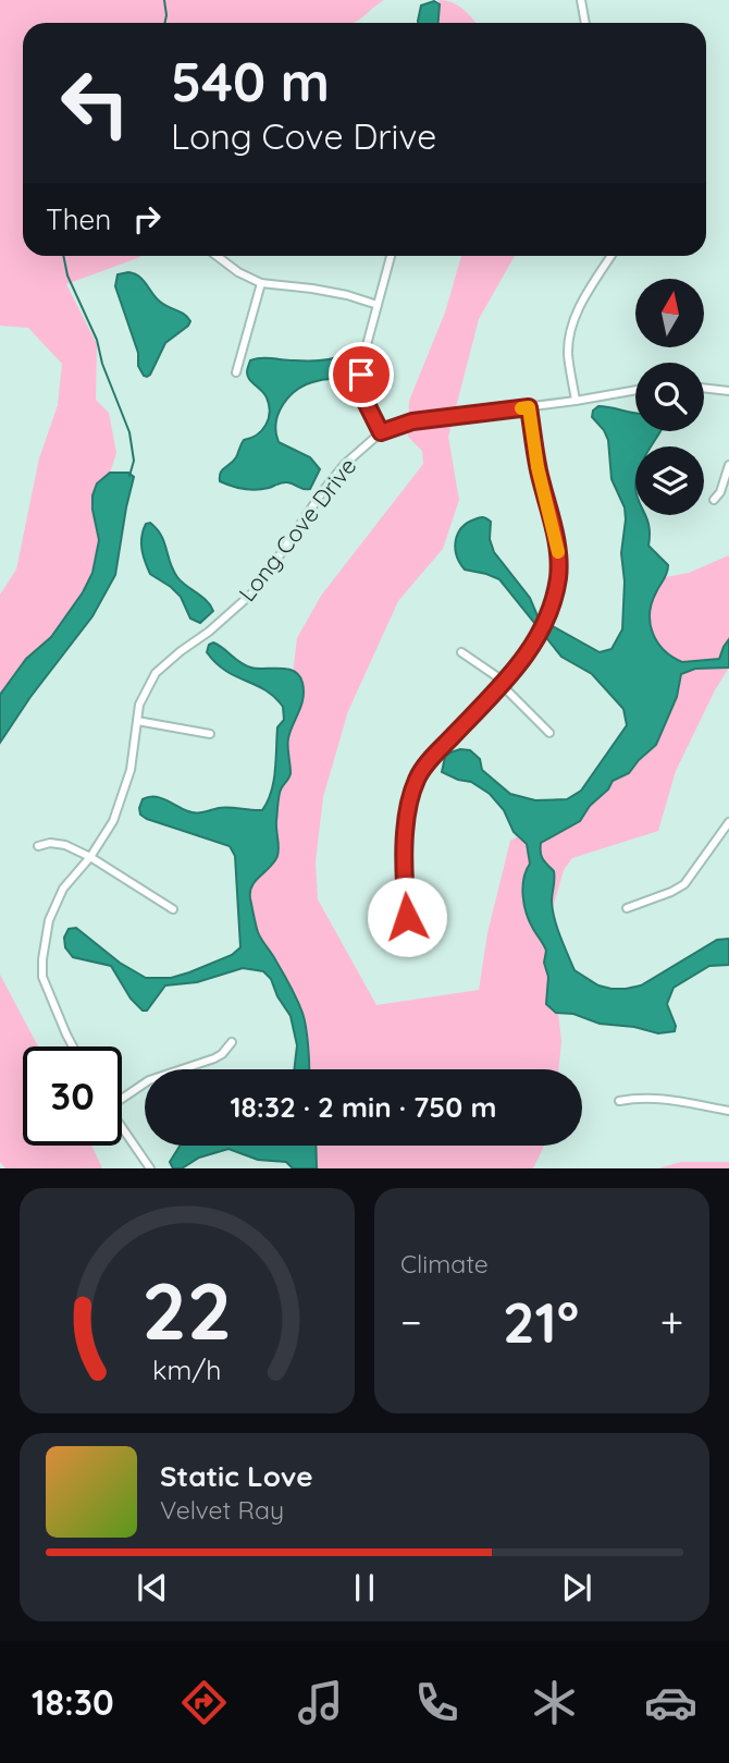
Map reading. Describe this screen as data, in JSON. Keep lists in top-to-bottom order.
{
  "streets": {
    "street": ["Long Cove Drive"]
  },
  "north": "top",
  "page": {
    "turn": ["540 m", "Long Cove Drive"],
    "then": "Then",
    "limit": "30",
    "trip": "18:32 · 2 min · 750 m",
    "tile": "Climate",
    "heat": ["−", "21°", "+"],
    "song": ["Static Love", "Velvet Ray"],
    "tabs": "18:30",
    "gauge": ["22", "km/h"]
  }
}
